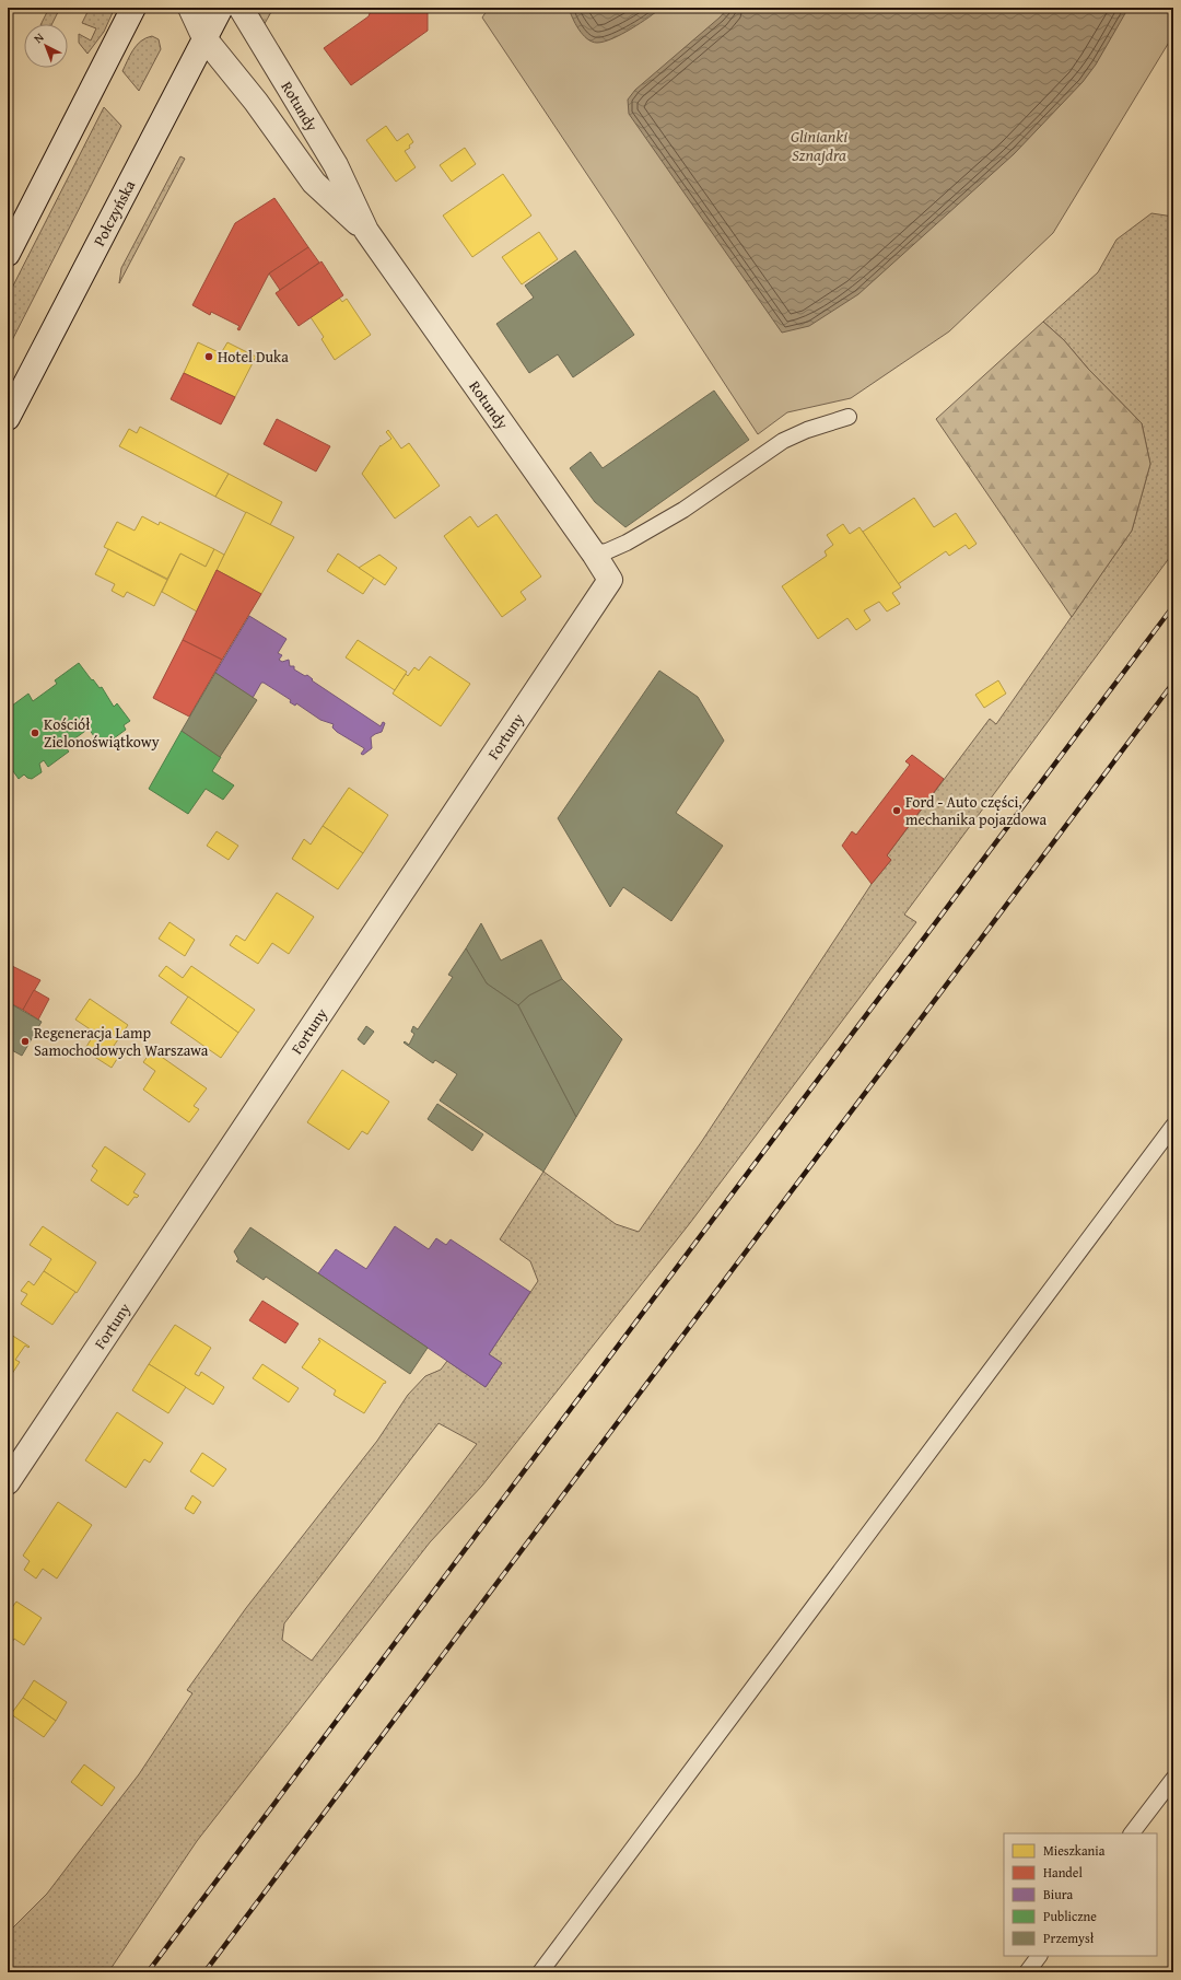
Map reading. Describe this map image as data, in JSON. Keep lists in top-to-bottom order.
{
  "streets": {
    "street": ["Rotundy", "Połczyńska", "Fortuny"]
  },
  "crossings": [
    ["Rotundy", "Połczyńska"],
    ["Rotundy", "Fortuny"]
  ],
  "water": ["Glinianki Sznajdra"],
  "places": [
    "Hotel Duka",
    "Kościół Zielonoświątkowy",
    "Ford - Auto części, mechanika pojazdowa",
    "Regeneracja Lamp Samochodowych Warszawa"
  ],
  "legend": [
    "Mieszkania",
    "Handel",
    "Biura",
    "Publiczne",
    "Przemysł"
  ],
  "north": "top left"
}
